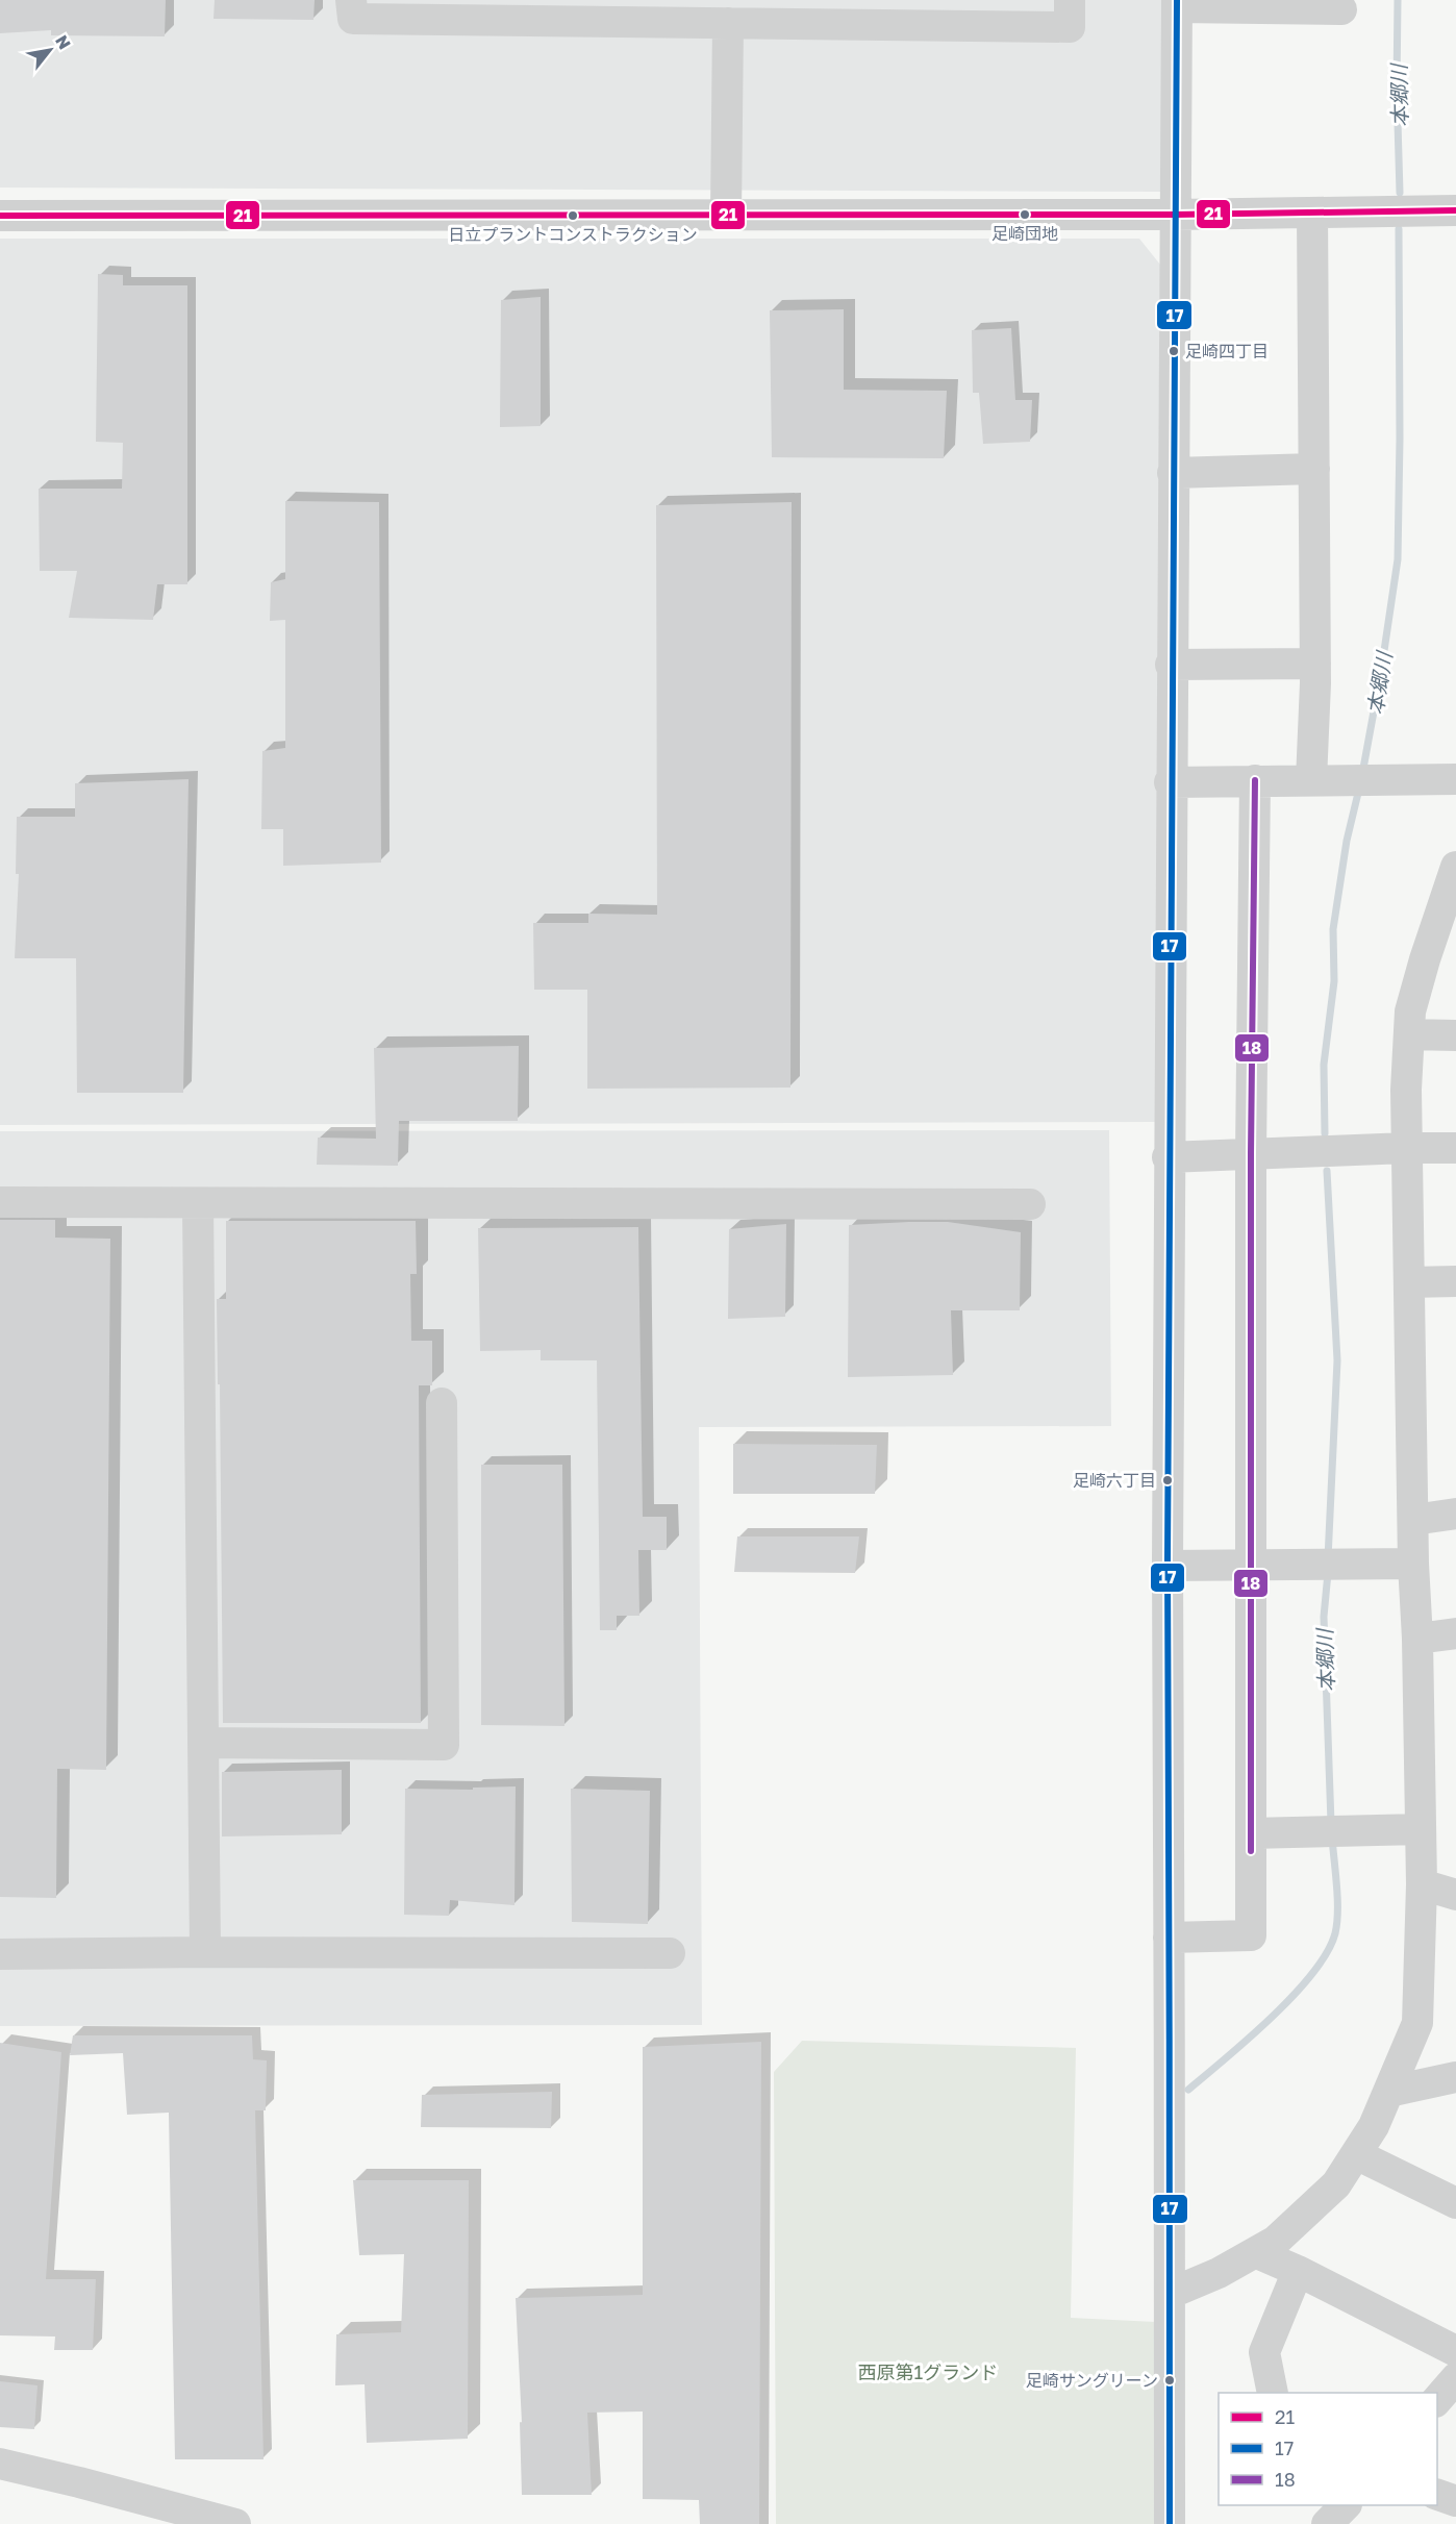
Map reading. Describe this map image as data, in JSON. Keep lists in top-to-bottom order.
{
  "water": ["本郷川"],
  "parks": ["西原第1グランド"],
  "places": [
    "足崎団地",
    "日立プラントコンストラクション",
    "足崎四丁目",
    "足崎六丁目",
    "足崎サングリーン"
  ],
  "lines": ["transit line 17", "transit line 21", "transit line 18"],
  "legend": ["21", "17", "18"],
  "north": "top right"
}
